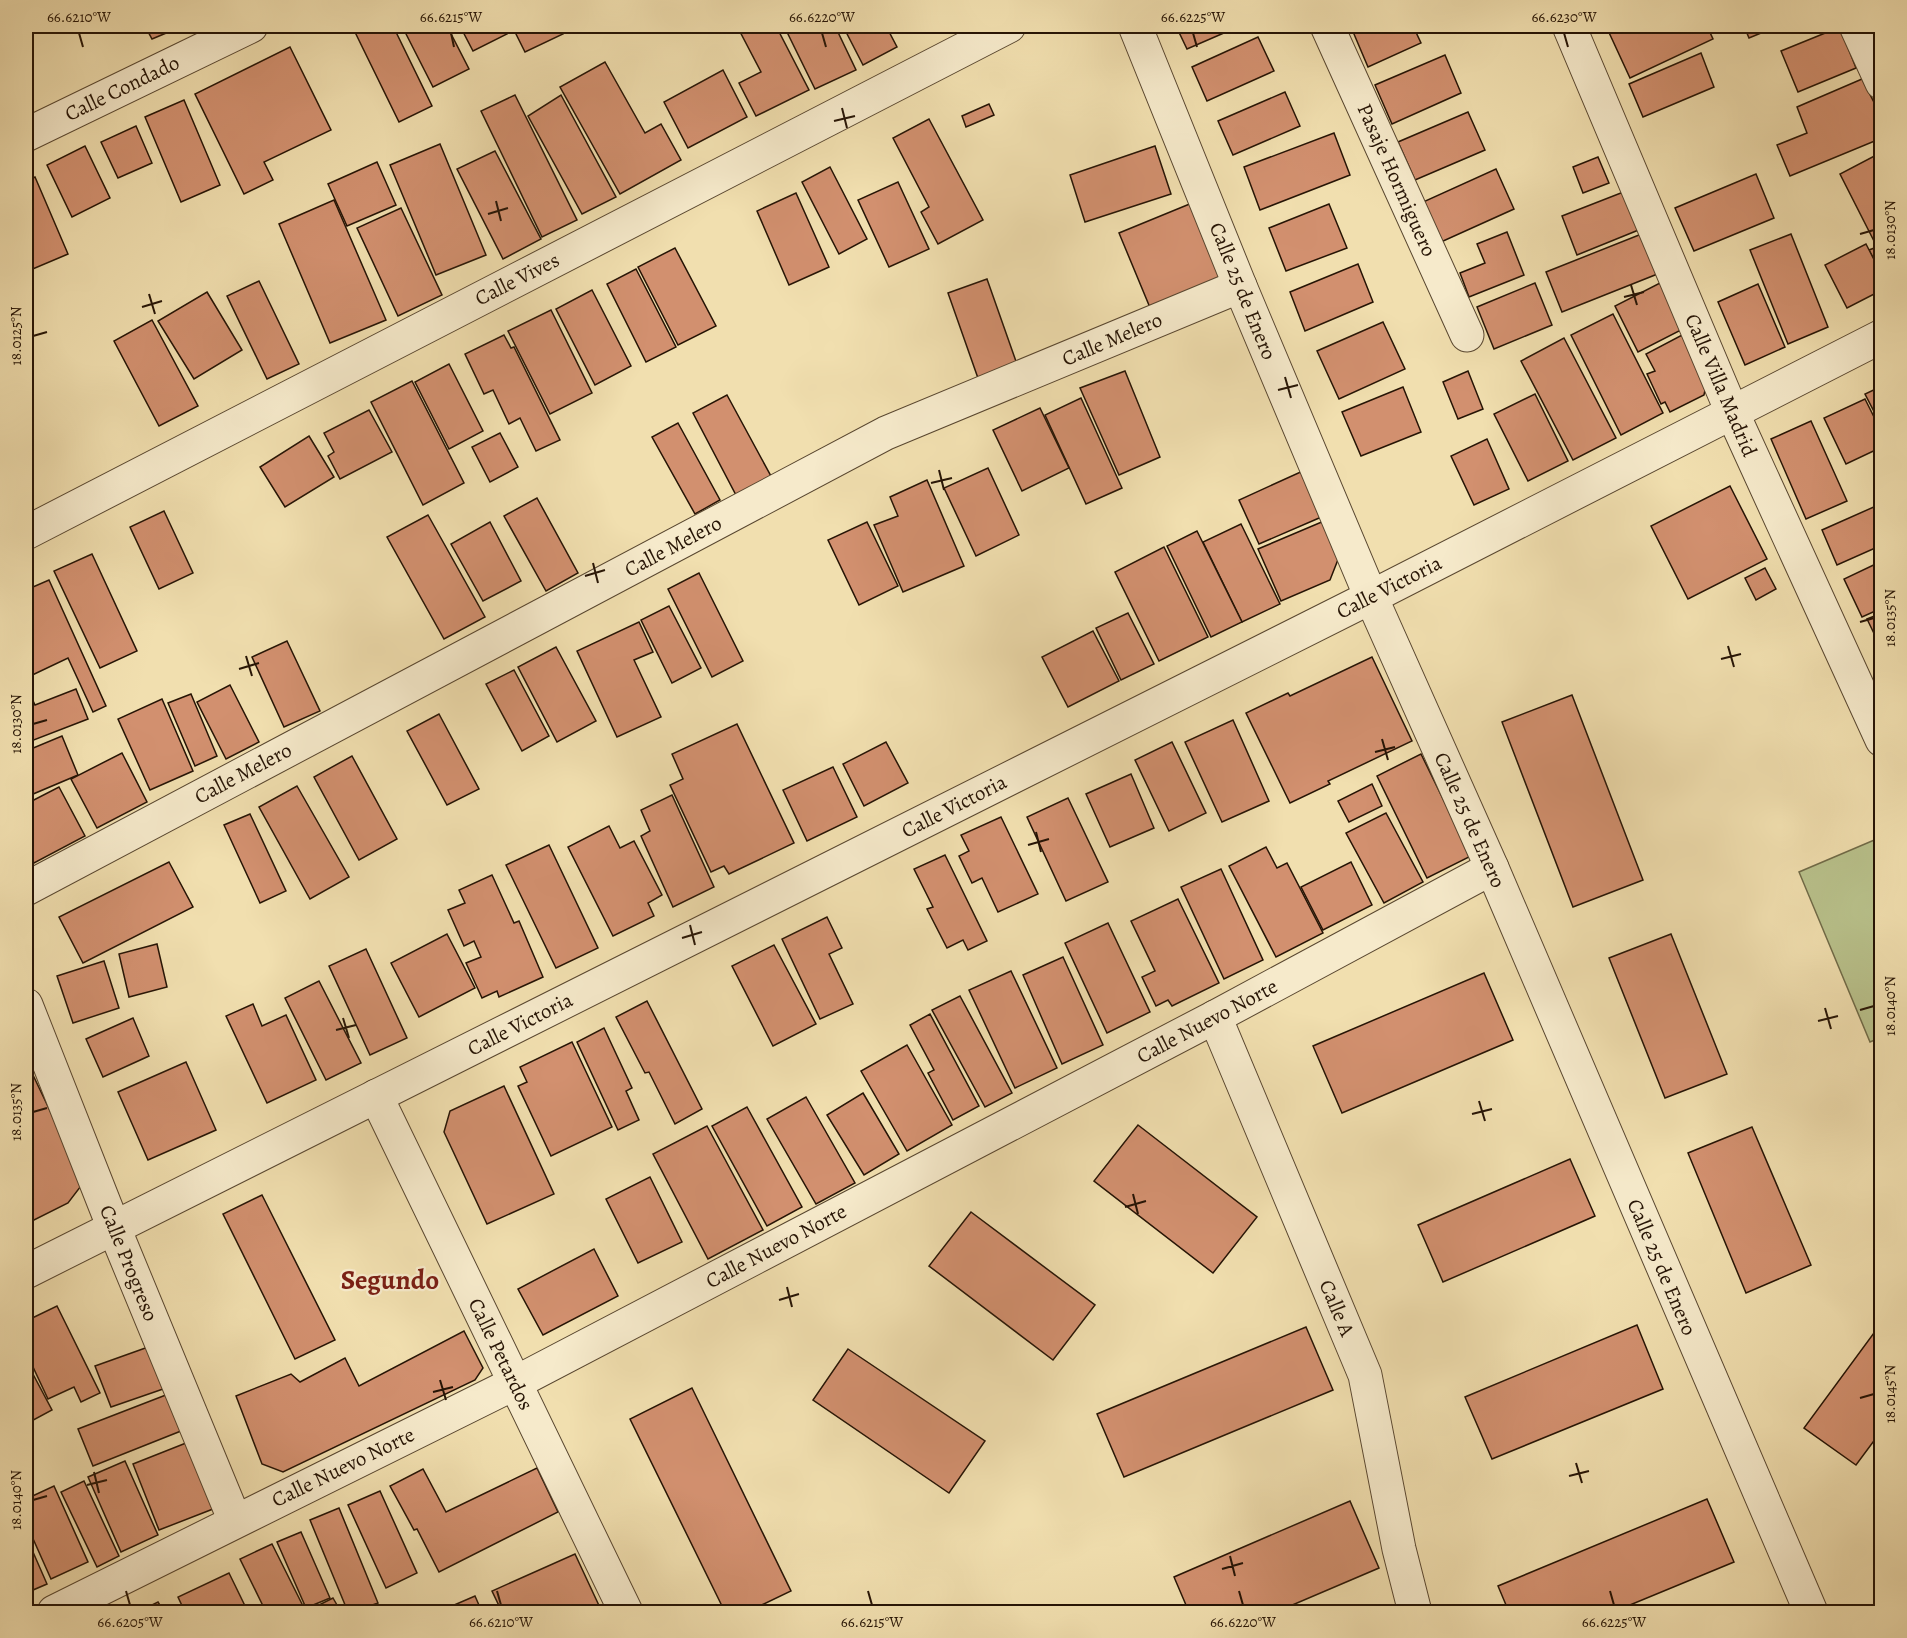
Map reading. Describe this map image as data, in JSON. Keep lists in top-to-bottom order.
{
  "streets": {
    "street": [
      "Calle Condado",
      "Pasaje Hormiguero",
      "Calle Vives",
      "Calle 25 de Enero",
      "Calle Melero",
      "Calle Villa Madrid",
      "Calle Victoria",
      "Calle Nuevo Norte",
      "Calle Progreso",
      "Calle A",
      "Calle Petardos"
    ]
  },
  "crossings": [
    ["Calle 25 de Enero", "Calle Melero"],
    ["Calle 25 de Enero", "Calle Victoria"],
    ["Calle 25 de Enero", "Calle Nuevo Norte"],
    ["Calle Villa Madrid", "Calle Victoria"],
    ["Calle Victoria", "Calle Progreso"],
    ["Calle Victoria", "Calle Petardos"],
    ["Calle Nuevo Norte", "Calle Progreso"],
    ["Calle Nuevo Norte", "Calle A"],
    ["Calle Nuevo Norte", "Calle Petardos"]
  ],
  "districts": ["Segundo"],
  "coordinates": [
    "66.6210°W",
    "66.6215°W",
    "66.6220°W",
    "66.6225°W",
    "66.6230°W",
    "18.0130°N",
    "18.0125°N",
    "18.0135°N",
    "18.0140°N",
    "18.0145°N",
    "66.6205°W"
  ]
}
